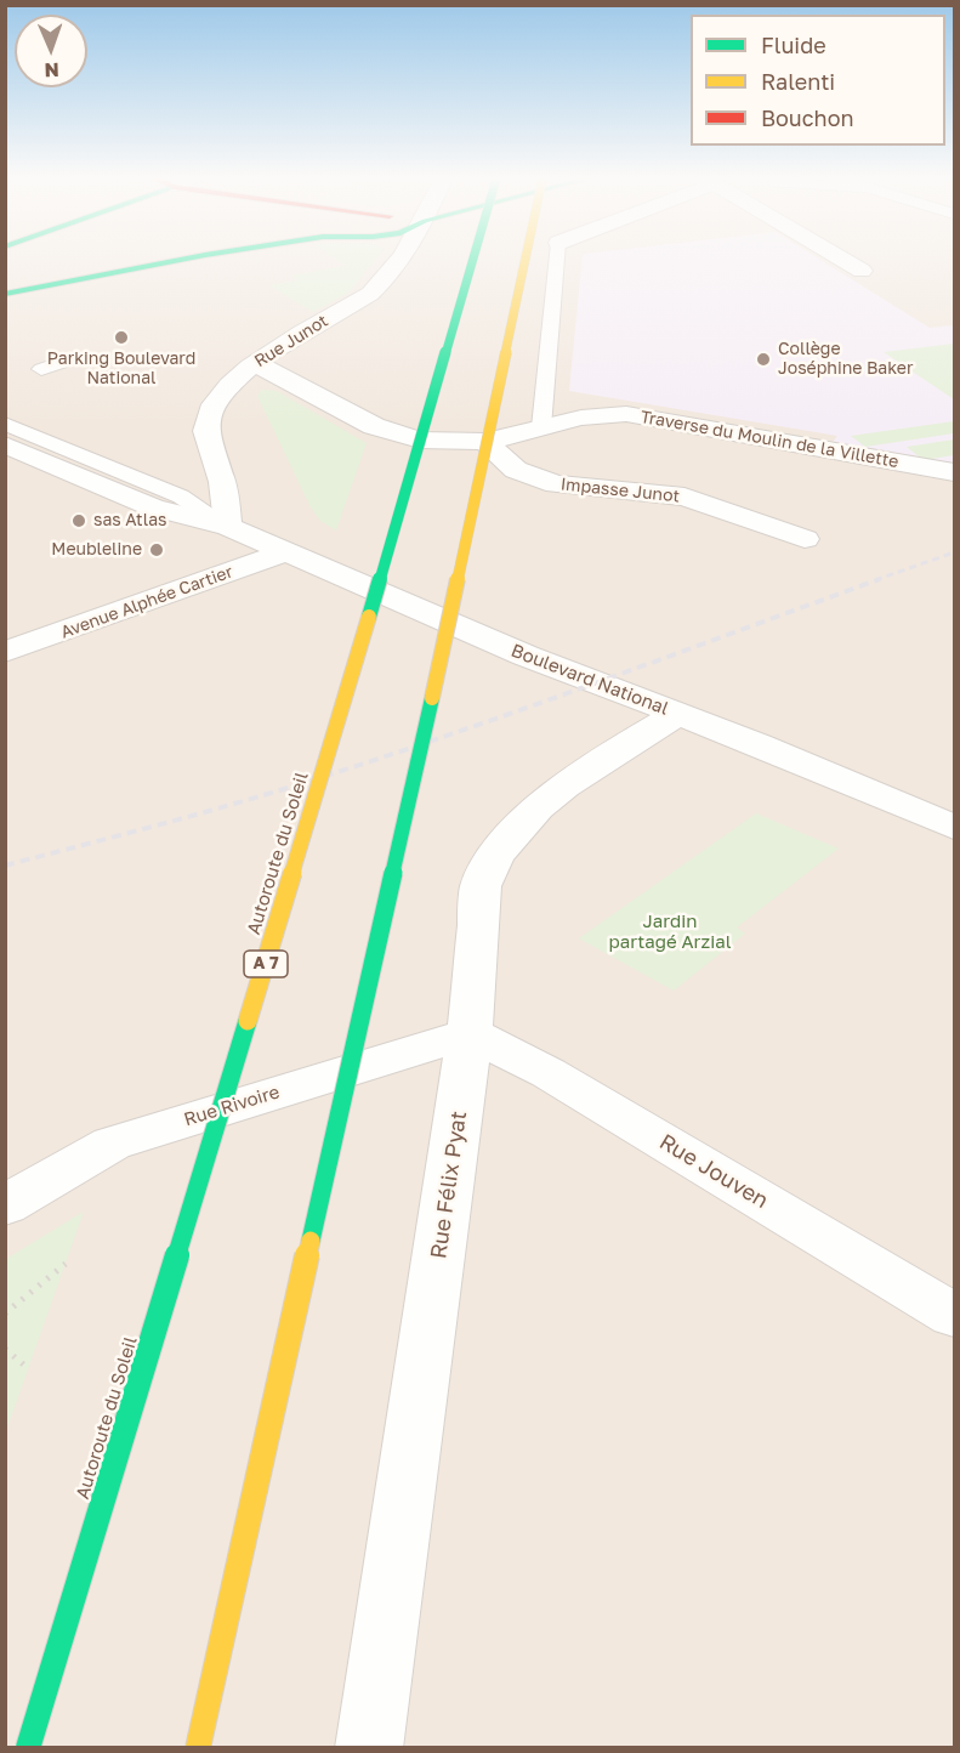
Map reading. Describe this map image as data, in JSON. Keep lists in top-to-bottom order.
{
  "streets": {
    "main road": ["Autoroute du Soleil", "A 7"],
    "street": [
      "Rue Junot",
      "Traverse du Moulin de la Villette",
      "Impasse Junot",
      "Avenue Alphée Cartier",
      "Boulevard National",
      "Rue Rivoire",
      "Rue Jouven",
      "Rue Félix Pyat"
    ]
  },
  "crossings": [
    ["Rue Junot", "Traverse du Moulin de la Villette"],
    ["Rue Junot", "Boulevard National"],
    ["Traverse du Moulin de la Villette", "Impasse Junot"],
    ["Avenue Alphée Cartier", "Boulevard National"],
    ["Boulevard National", "Rue Félix Pyat"],
    ["Rue Rivoire", "Rue Jouven"],
    ["Rue Rivoire", "Rue Félix Pyat"],
    ["Rue Jouven", "Rue Félix Pyat"]
  ],
  "parks": ["Jardin partagé Arzial"],
  "places": [
    "Parking Boulevard National",
    "Collège Joséphine Baker",
    "sas Atlas",
    "Meubleline"
  ],
  "legend": ["Fluide", "Ralenti", "Bouchon"],
  "north": "bottom"
}
